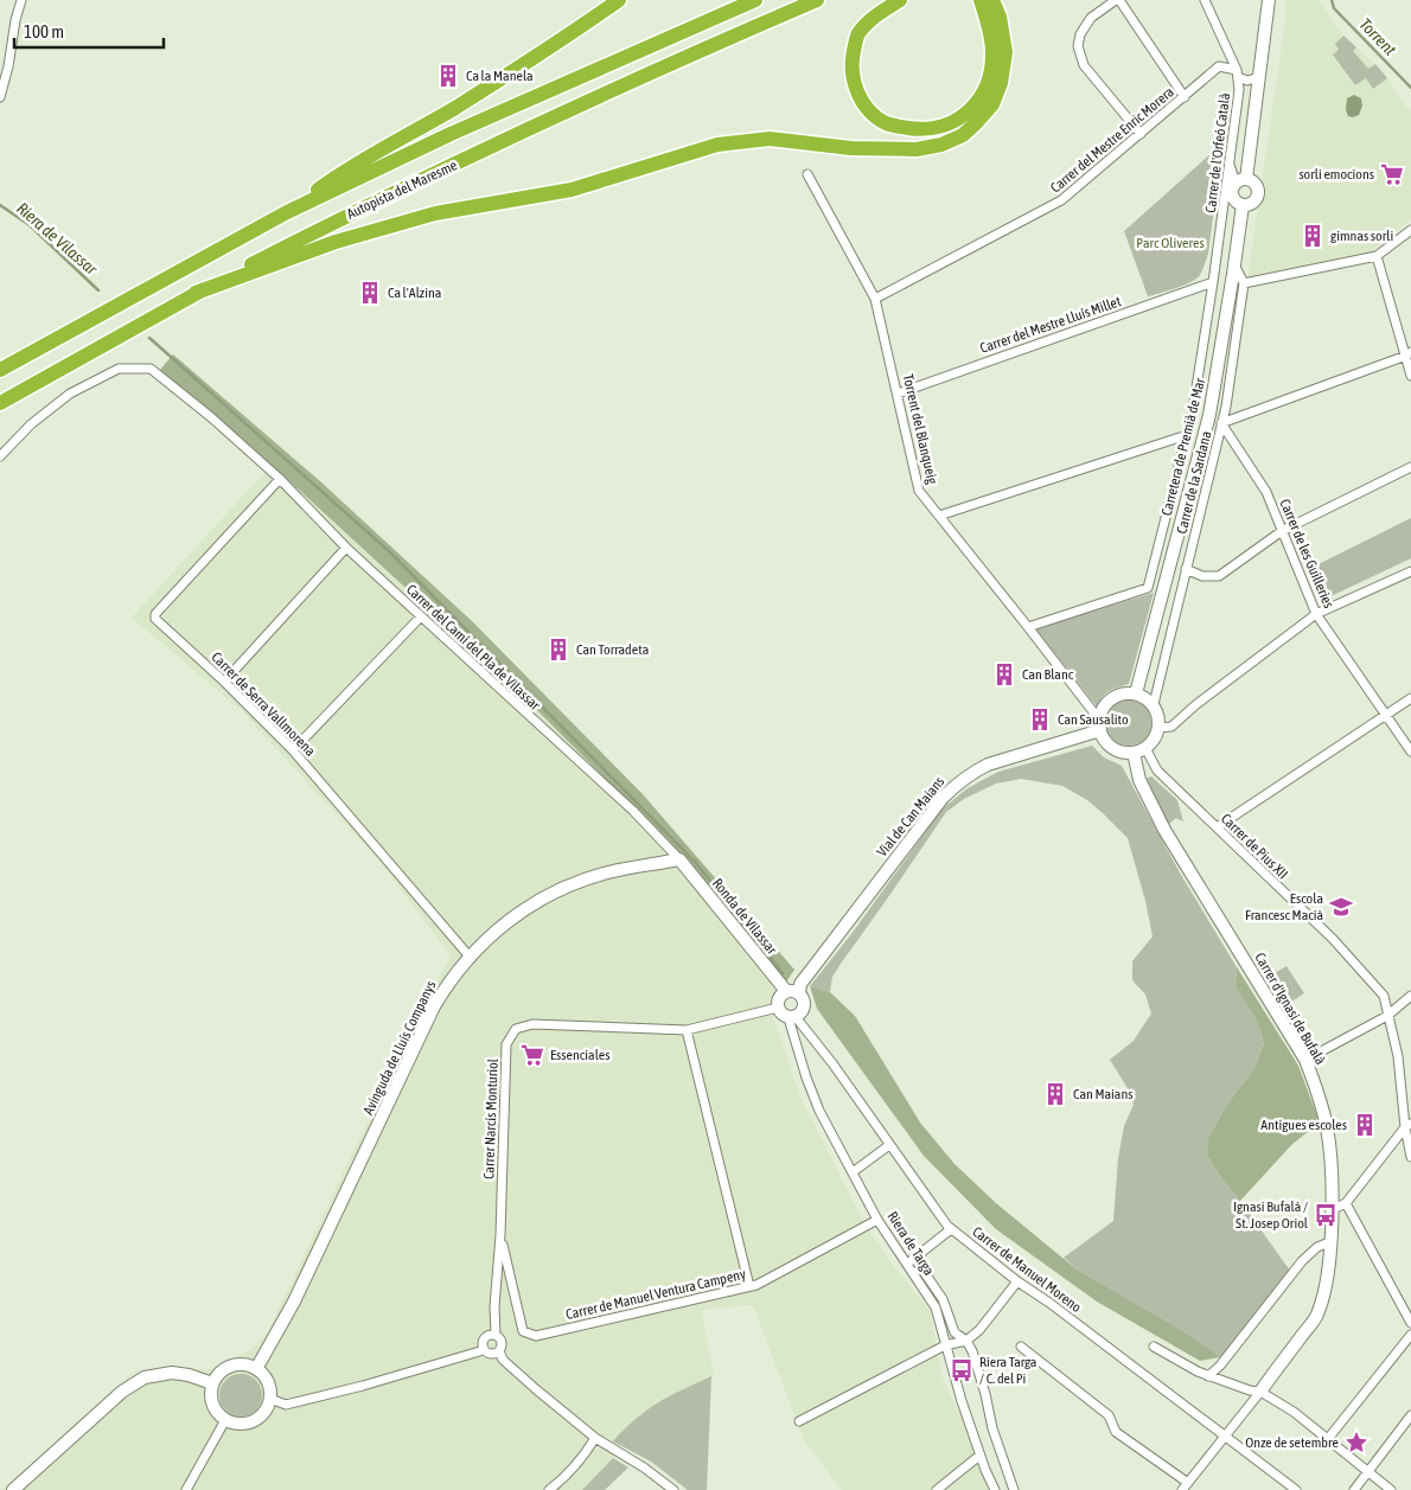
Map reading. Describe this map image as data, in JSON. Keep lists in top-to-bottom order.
{
  "streets": {
    "highway": ["Autopista del Maresme"],
    "street": [
      "Carrer del Mestre Enric Morera",
      "Carrer de l'Orfeó Català",
      "Carrer del Mestre Lluís Millet",
      "Torrent del Blanqueig",
      "Carretera de Premià de Mar",
      "Carrer de la Sardana",
      "Carrer de les Guilleries",
      "Carrer del Camí del Pla de Vilassar",
      "Carrer de Serra Vallmorena",
      "Vial de Can Maians",
      "Carrer de Pius XII",
      "Ronda de Vilassar",
      "Carrer d'Ignasi de Bufalà",
      "Avinguda de Lluís Companys",
      "Carrer Narcís Monturiol",
      "Riera de Targa",
      "Carrer de Manuel Moreno",
      "Carrer de Manuel Ventura Campeny"
    ]
  },
  "crossings": [
    ["Carrer del Mestre Enric Morera", "Carrer de l'Orfeó Català"],
    ["Carrer del Mestre Enric Morera", "Torrent del Blanqueig"],
    ["Carrer de l'Orfeó Català", "Carrer del Mestre Lluís Millet"],
    ["Carrer de l'Orfeó Català", "Torrent del Blanqueig"],
    ["Carrer de l'Orfeó Català", "Carretera de Premià de Mar"],
    ["Carrer del Mestre Lluís Millet", "Torrent del Blanqueig"],
    ["Torrent del Blanqueig", "Carretera de Premià de Mar"],
    ["Torrent del Blanqueig", "Carrer de la Sardana"],
    ["Torrent del Blanqueig", "Vial de Can Maians"],
    ["Torrent del Blanqueig", "Carrer de Pius XII"],
    ["Torrent del Blanqueig", "Carrer d'Ignasi de Bufalà"],
    ["Carretera de Premià de Mar", "Carrer de la Sardana"],
    ["Carretera de Premià de Mar", "Vial de Can Maians"],
    ["Carretera de Premià de Mar", "Carrer de Pius XII"],
    ["Carretera de Premià de Mar", "Carrer d'Ignasi de Bufalà"],
    ["Carrer de la Sardana", "Carrer de les Guilleries"],
    ["Carrer de la Sardana", "Vial de Can Maians"],
    ["Carrer de la Sardana", "Carrer de Pius XII"],
    ["Carrer de la Sardana", "Carrer d'Ignasi de Bufalà"],
    ["Carrer del Camí del Pla de Vilassar", "Carrer de Serra Vallmorena"],
    ["Carrer del Camí del Pla de Vilassar", "Ronda de Vilassar"],
    ["Carrer del Camí del Pla de Vilassar", "Avinguda de Lluís Companys"],
    ["Carrer de Serra Vallmorena", "Avinguda de Lluís Companys"],
    ["Vial de Can Maians", "Carrer de Pius XII"],
    ["Vial de Can Maians", "Ronda de Vilassar"],
    ["Vial de Can Maians", "Carrer d'Ignasi de Bufalà"],
    ["Vial de Can Maians", "Carrer Narcís Monturiol"],
    ["Vial de Can Maians", "Riera de Targa"],
    ["Vial de Can Maians", "Carrer de Manuel Moreno"],
    ["Carrer de Pius XII", "Carrer d'Ignasi de Bufalà"],
    ["Ronda de Vilassar", "Avinguda de Lluís Companys"],
    ["Ronda de Vilassar", "Carrer Narcís Monturiol"],
    ["Ronda de Vilassar", "Riera de Targa"],
    ["Ronda de Vilassar", "Carrer de Manuel Moreno"],
    ["Carrer Narcís Monturiol", "Riera de Targa"],
    ["Carrer Narcís Monturiol", "Carrer de Manuel Moreno"],
    ["Carrer Narcís Monturiol", "Carrer de Manuel Ventura Campeny"],
    ["Riera de Targa", "Carrer de Manuel Moreno"],
    ["Riera de Targa", "Carrer de Manuel Ventura Campeny"]
  ],
  "water": ["Torrent", "Riera de Vilassar"],
  "parks": ["Parc Oliveres"],
  "places": {
    "building": [
      "Ca la Manela",
      "gimnas sorli",
      "Ca l'Alzina",
      "Can Torradeta",
      "Can Blanc",
      "Can Sausalito",
      "Can Maians",
      "Antigues escoles"
    ],
    "supermarket": ["sorli emocions", "Essenciales"],
    "school or university": ["Escola Francesc Macià"],
    "bus stop": ["Ignasi Bufalà / St. Josep Oriol", "Riera Targa / C. del Pi"],
    "place": ["Onze de setembre"]
  },
  "scale_bar": "100 m"
}
